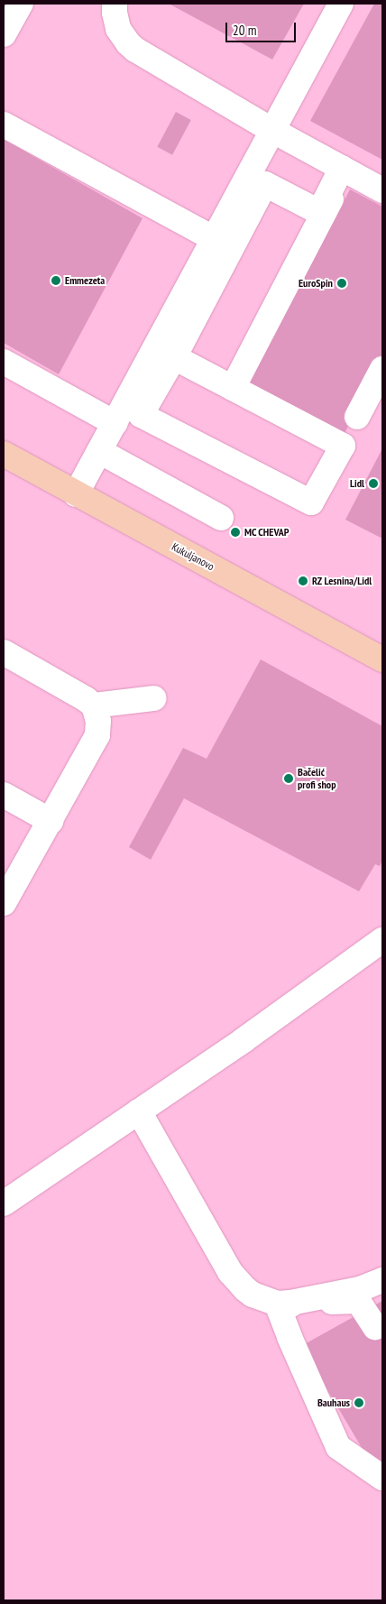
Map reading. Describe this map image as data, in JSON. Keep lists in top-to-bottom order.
{
  "streets": {
    "main road": ["Kukuljanovo"]
  },
  "places": [
    "Emmezeta",
    "EuroSpin",
    "Lidl",
    "MC CHEVAP",
    "RZ Lesnina/Lidl",
    "Bačelić profi shop",
    "Bauhaus"
  ],
  "scale_bar": "20 m"
}
